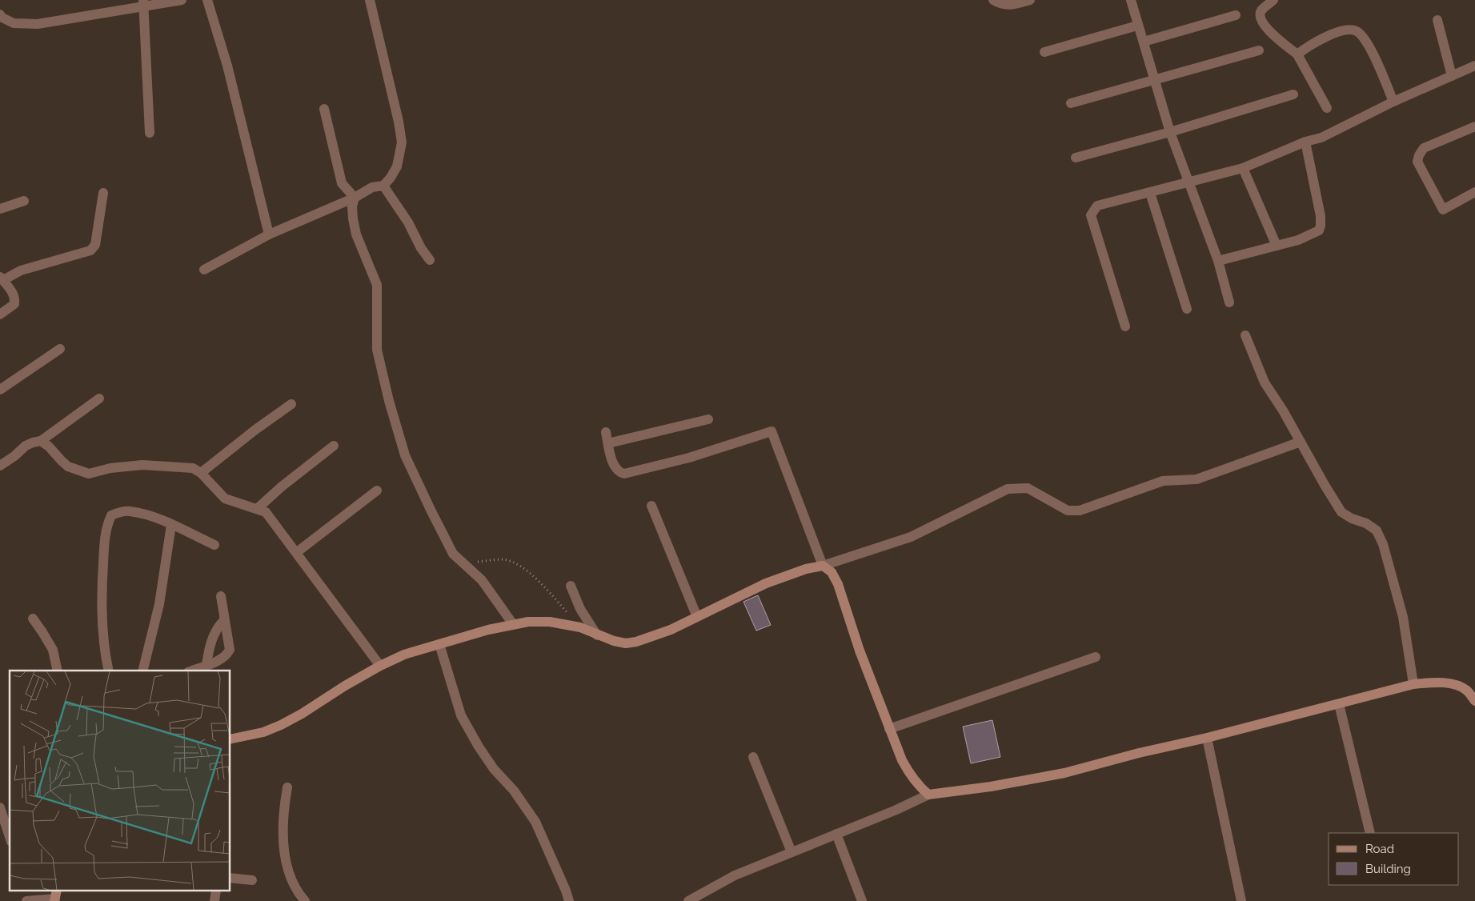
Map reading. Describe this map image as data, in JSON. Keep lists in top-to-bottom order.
{
  "legend": ["Road", "Building"]
}
